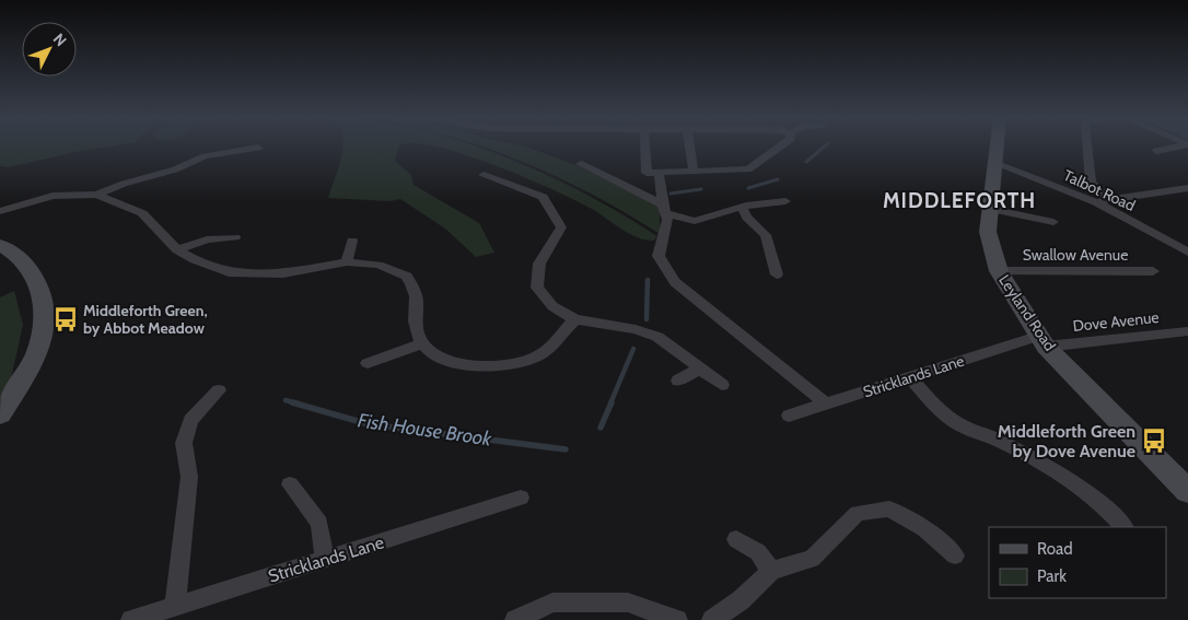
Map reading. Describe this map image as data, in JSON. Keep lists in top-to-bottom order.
{
  "streets": {
    "main road": ["Leyland Road"],
    "street": [
      "Talbot Road",
      "Swallow Avenue",
      "Dove Avenue",
      "Stricklands Lane"
    ]
  },
  "crossings": [
    ["Talbot Road", "Leyland Road"],
    ["Swallow Avenue", "Leyland Road"],
    ["Leyland Road", "Dove Avenue"],
    ["Leyland Road", "Stricklands Lane"],
    ["Dove Avenue", "Stricklands Lane"]
  ],
  "districts": ["MIDDLEFORTH"],
  "water": ["Fish House Brook"],
  "places": {
    "bus stop": ["Middleforth Green, by Abbot Meadow", "Middleforth Green by Dove Avenue"]
  },
  "legend": ["Road", "Park"],
  "north": "top right"
}
